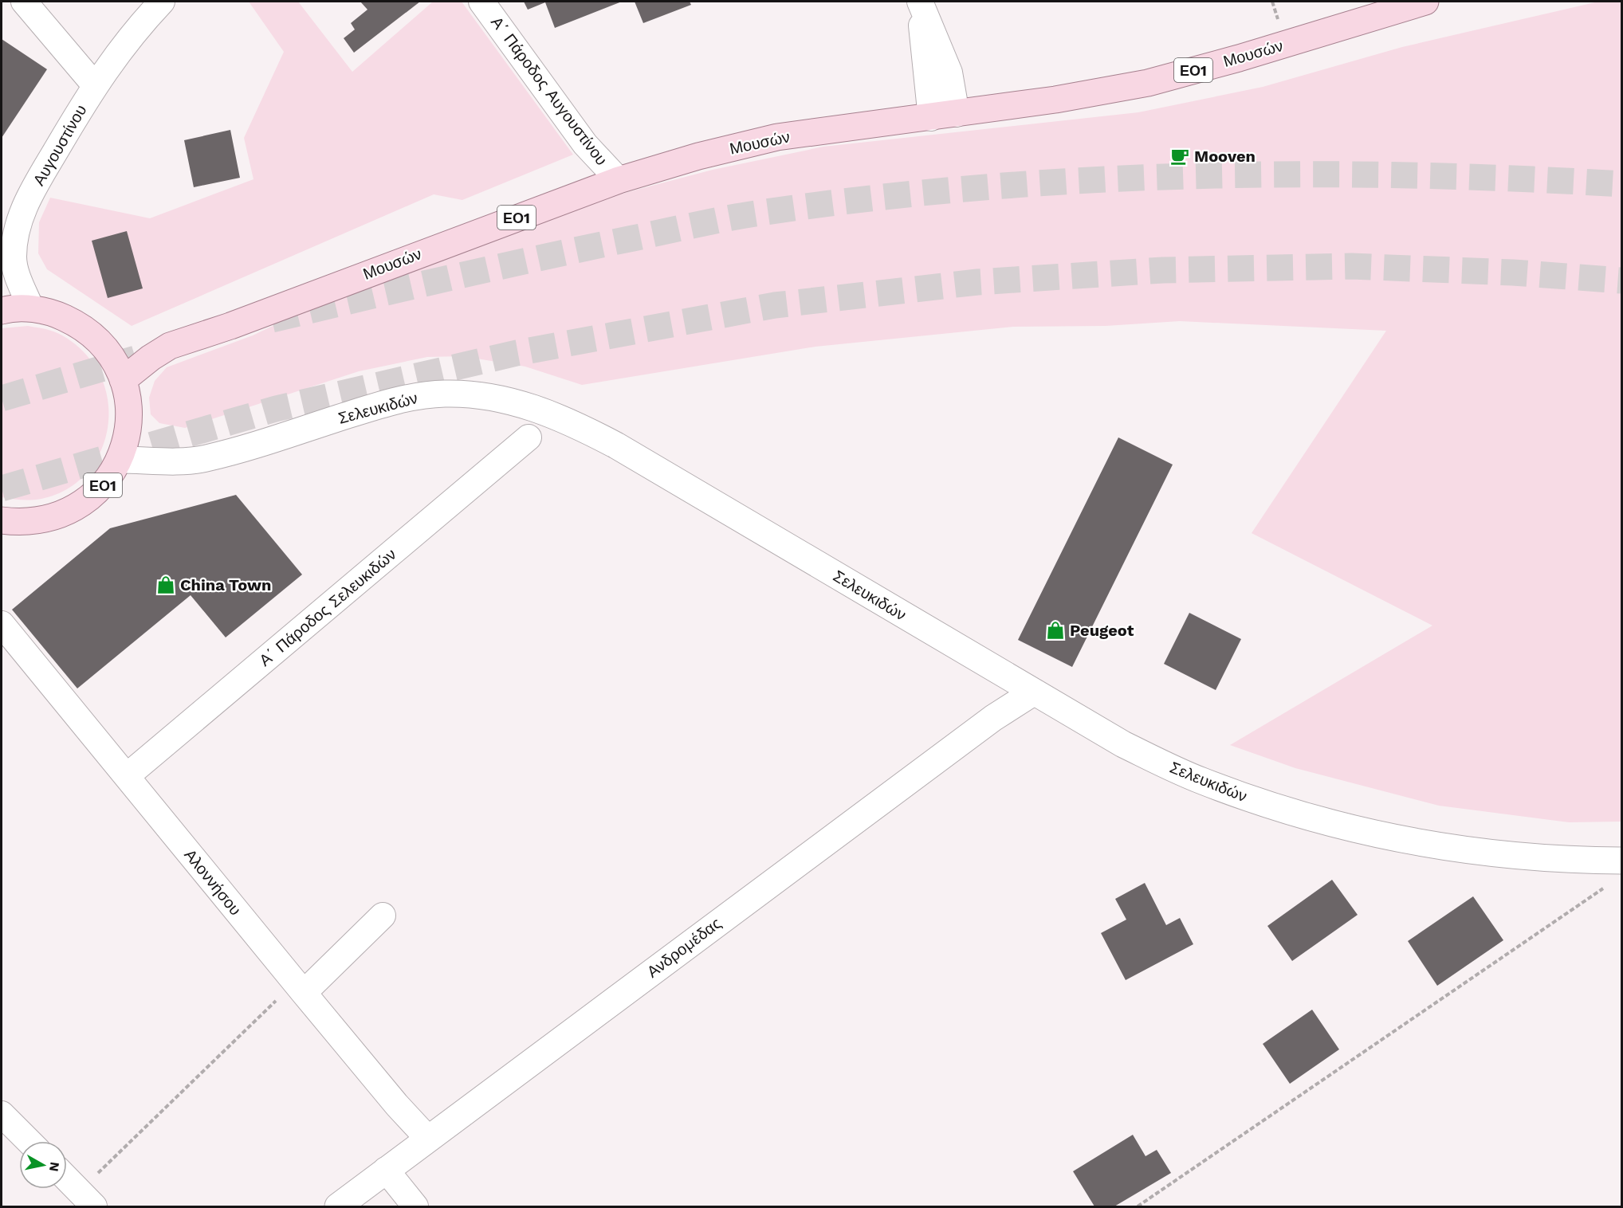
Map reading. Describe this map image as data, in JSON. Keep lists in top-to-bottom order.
{
  "streets": {
    "main road": ["Μουσών", "ΕΟ1"],
    "street": [
      "Α΄ Πάροδος Αυγουστίνου",
      "Αυγουστίνου",
      "Σελευκιδών",
      "Α΄ Πάροδος Σελευκιδών",
      "Αλοννήσου",
      "Ανδρομέδας"
    ]
  },
  "crossings": [
    ["Μουσών", "ΕΟ1"],
    ["Μουσών", "Α΄ Πάροδος Αυγουστίνου"],
    ["ΕΟ1", "Αυγουστίνου"],
    ["ΕΟ1", "Σελευκιδών"],
    ["Σελευκιδών", "Ανδρομέδας"],
    ["Α΄ Πάροδος Σελευκιδών", "Αλοννήσου"],
    ["Αλοννήσου", "Ανδρομέδας"]
  ],
  "places": {
    "cafe": ["Mooven"],
    "shop": ["China Town", "Peugeot"]
  },
  "north": "right"
}
